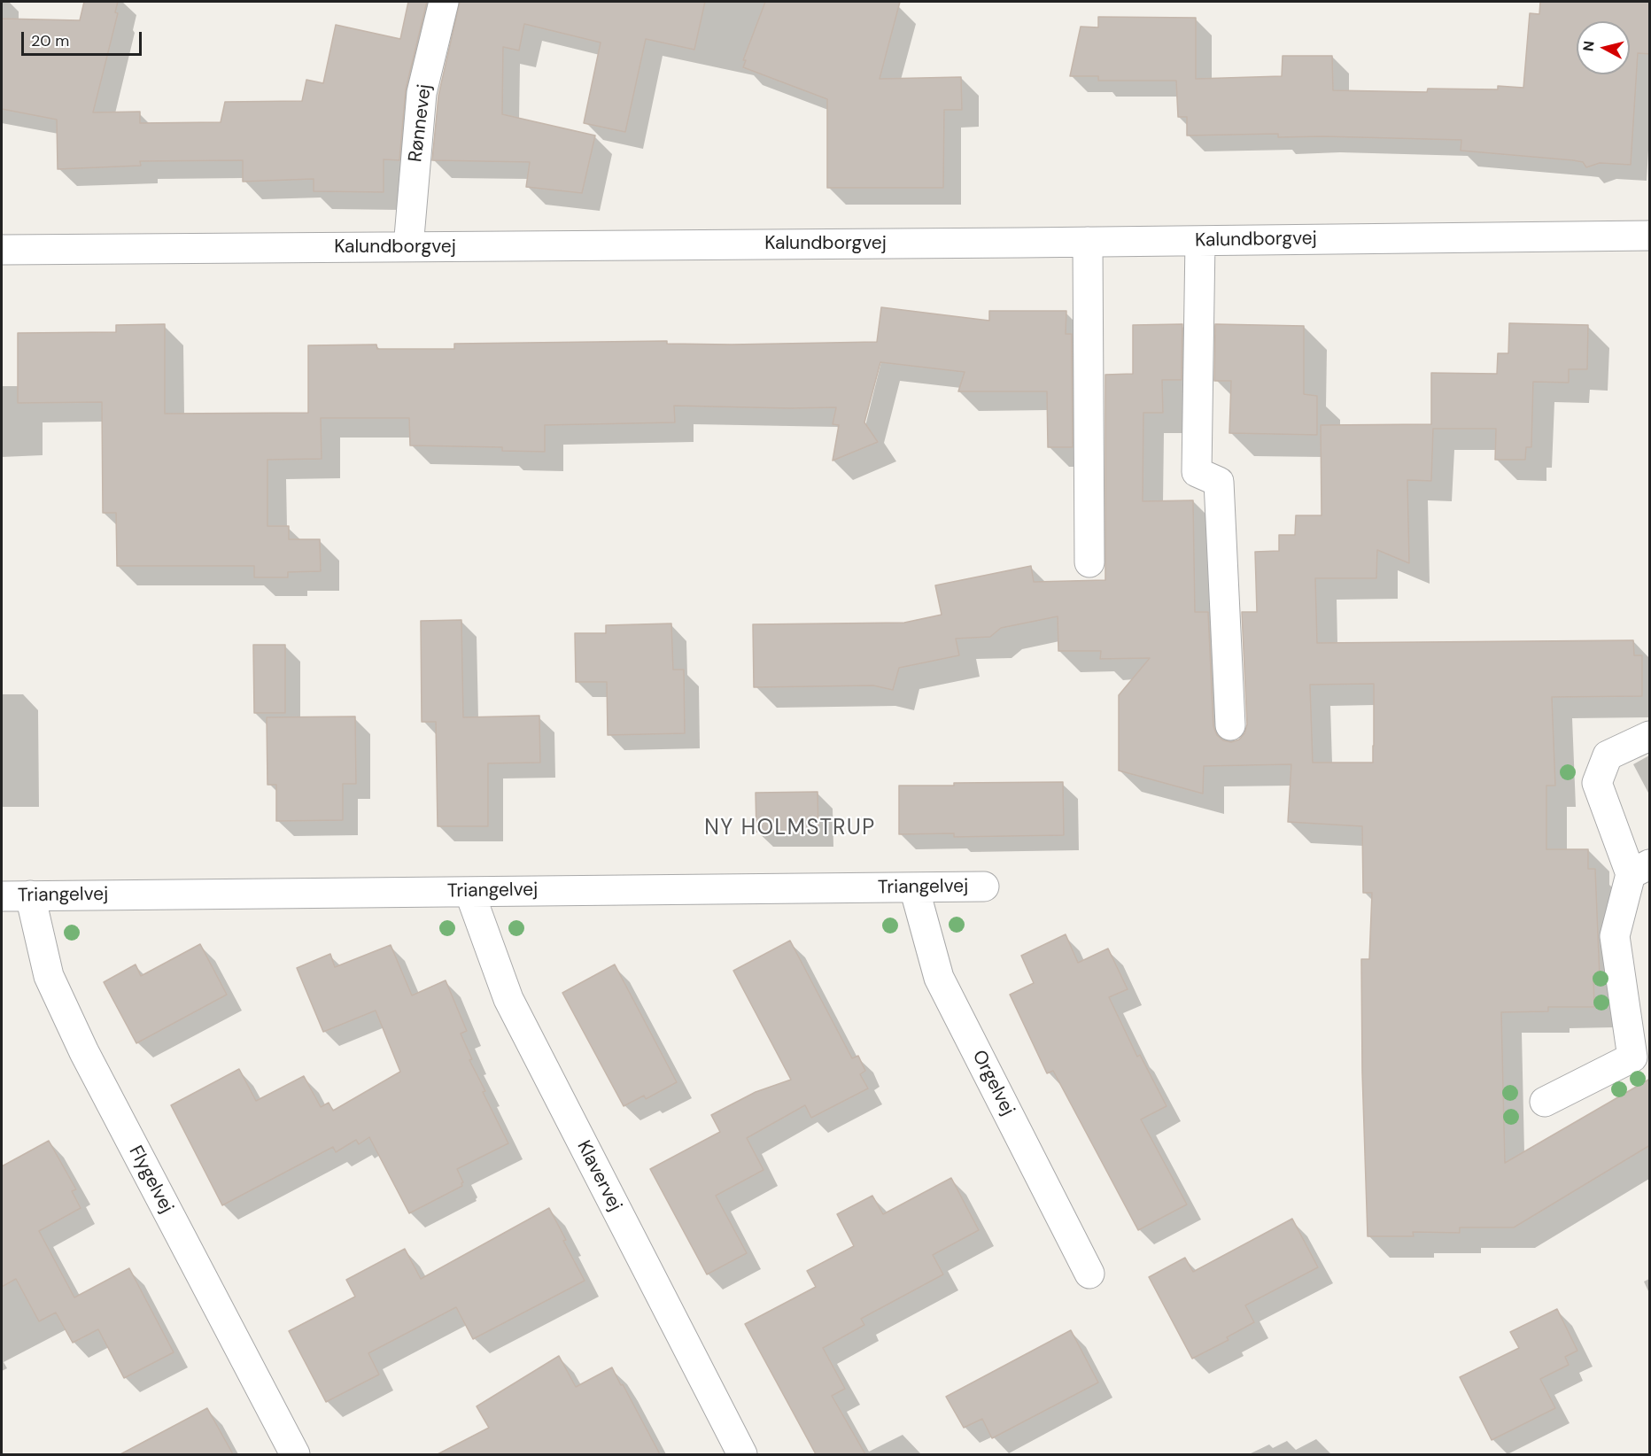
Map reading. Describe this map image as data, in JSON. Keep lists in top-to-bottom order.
{
  "streets": {
    "street": [
      "Rønnevej",
      "Kalundborgvej",
      "Triangelvej",
      "Orgelvej",
      "Klavervej",
      "Flygelvej"
    ]
  },
  "crossings": [
    ["Rønnevej", "Kalundborgvej"],
    ["Triangelvej", "Orgelvej"],
    ["Triangelvej", "Klavervej"],
    ["Triangelvej", "Flygelvej"]
  ],
  "districts": ["NY HOLMSTRUP"],
  "scale_bar": "20 m",
  "north": "left"
}
